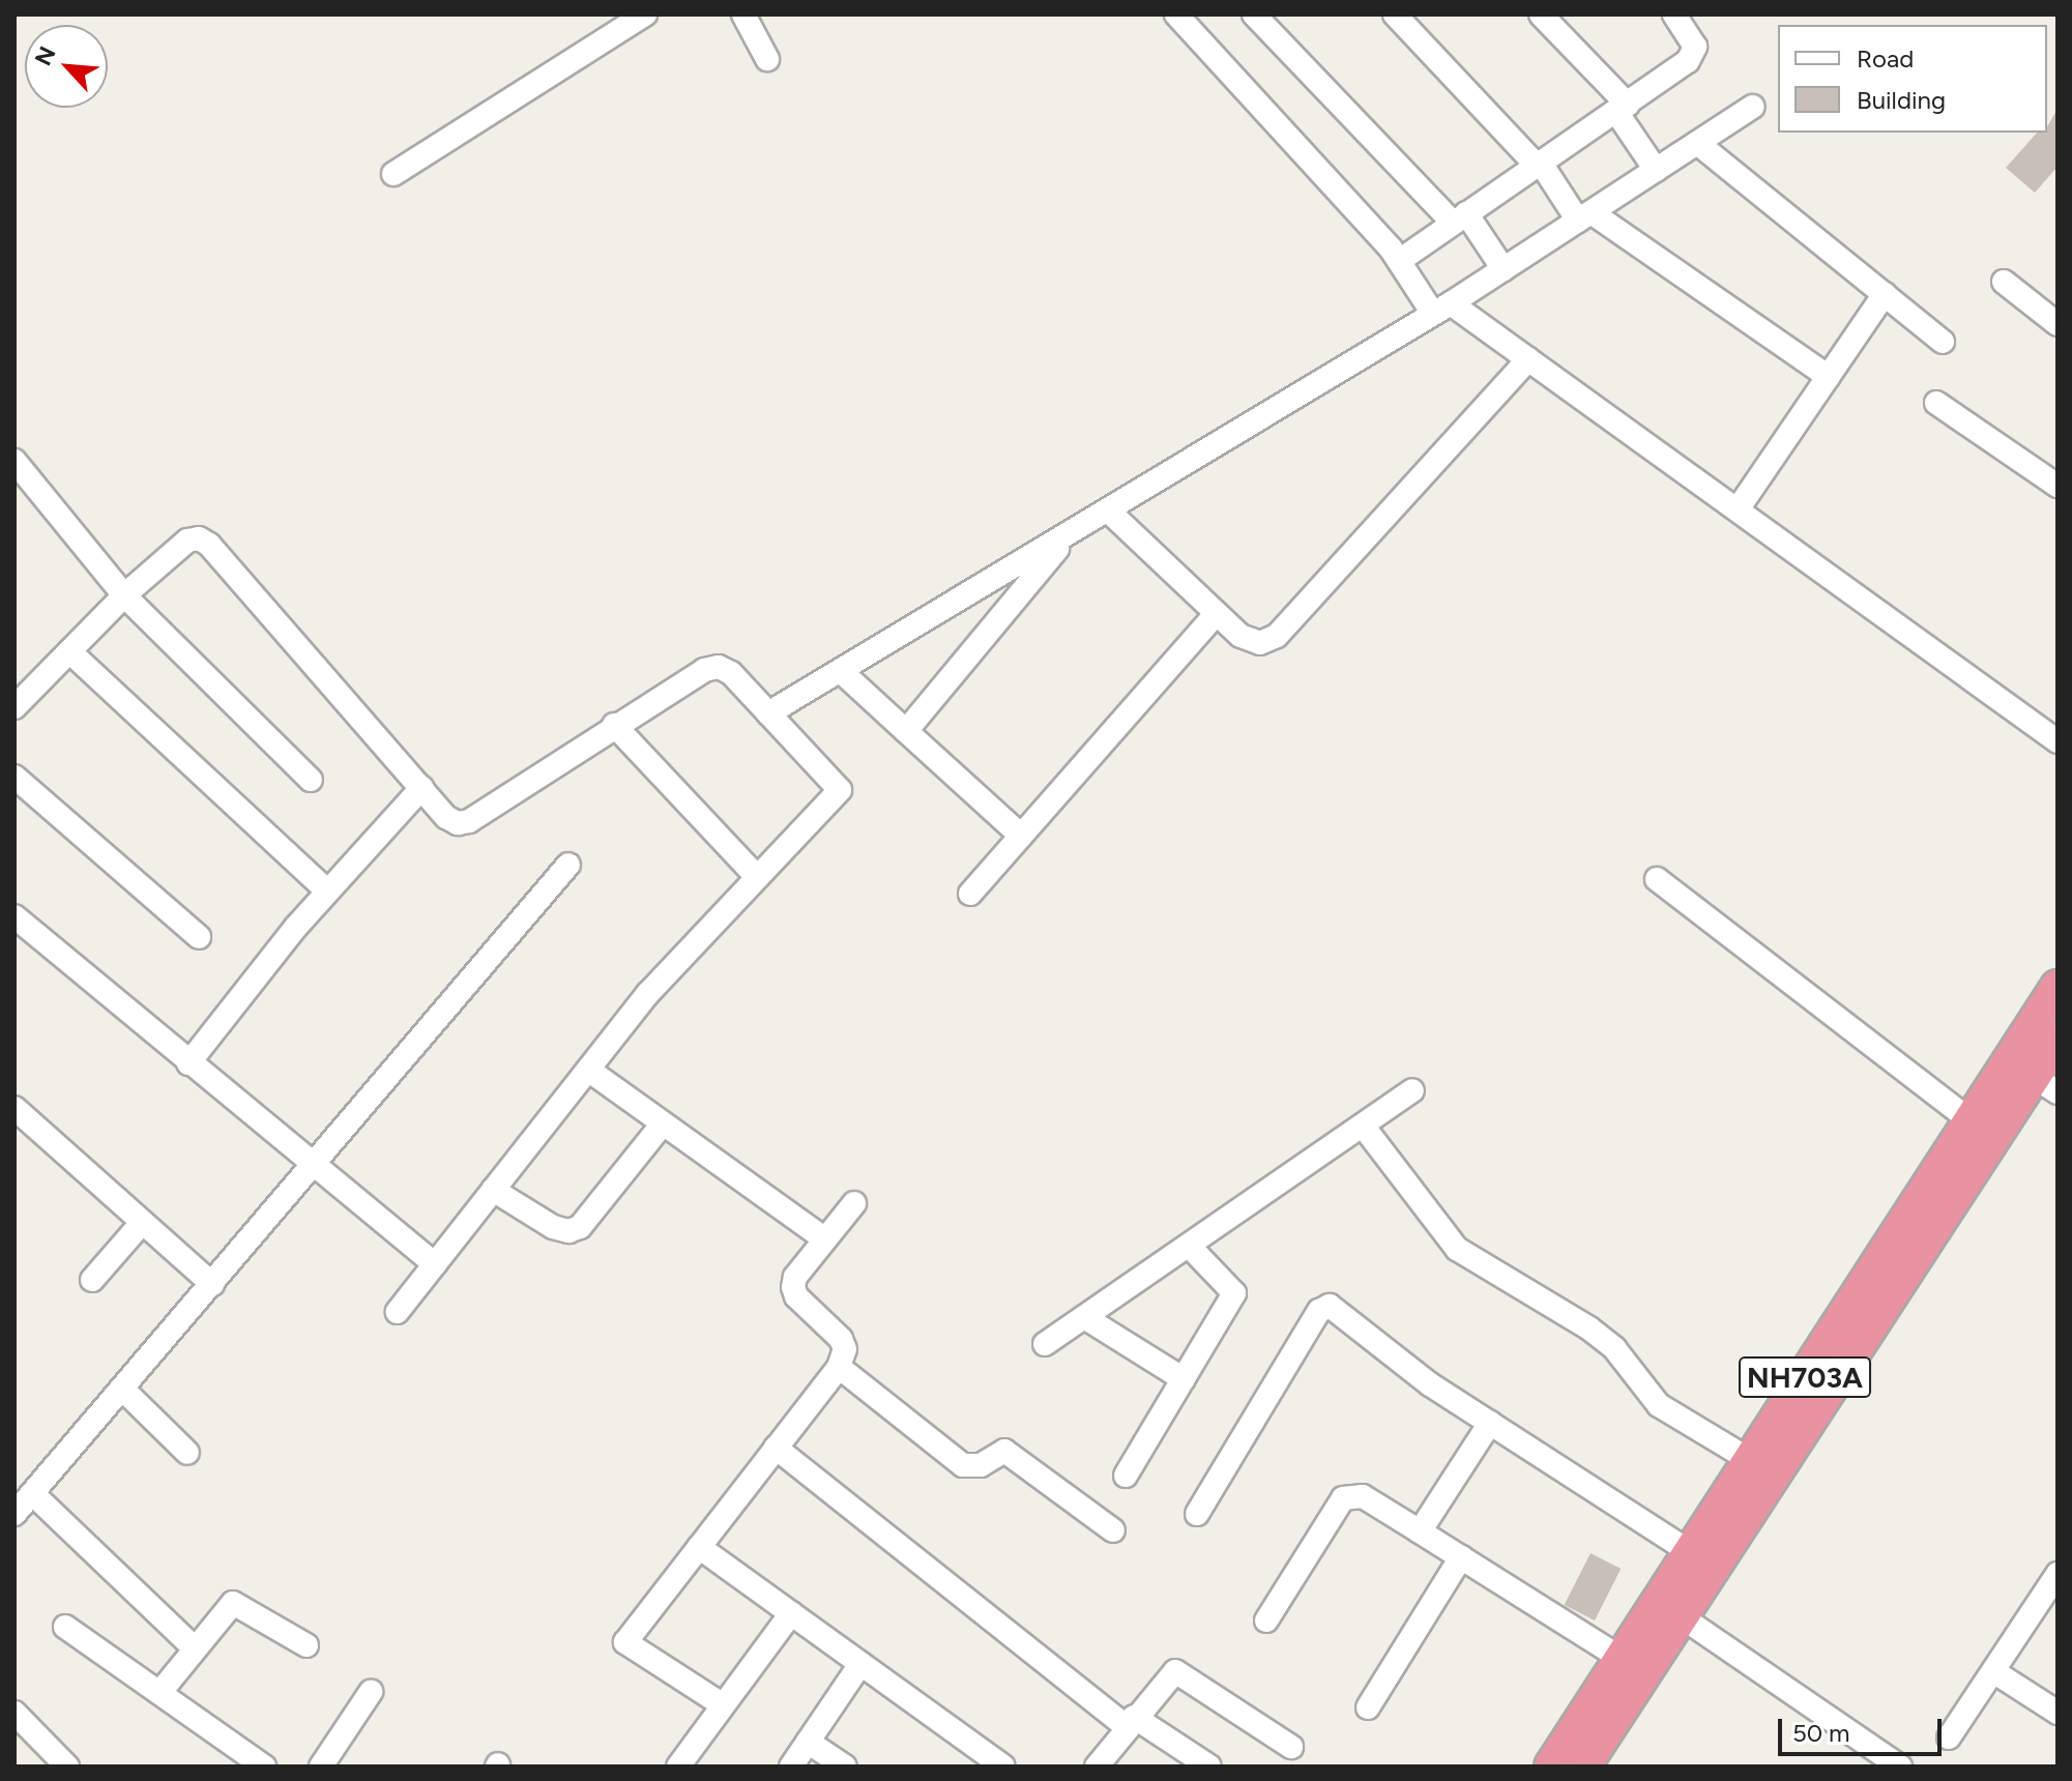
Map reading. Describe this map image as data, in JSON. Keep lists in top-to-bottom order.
{
  "streets": {
    "highway": ["NH703A"]
  },
  "legend": ["Road", "Building"],
  "scale_bar": "50 m",
  "north": "top left"
}
